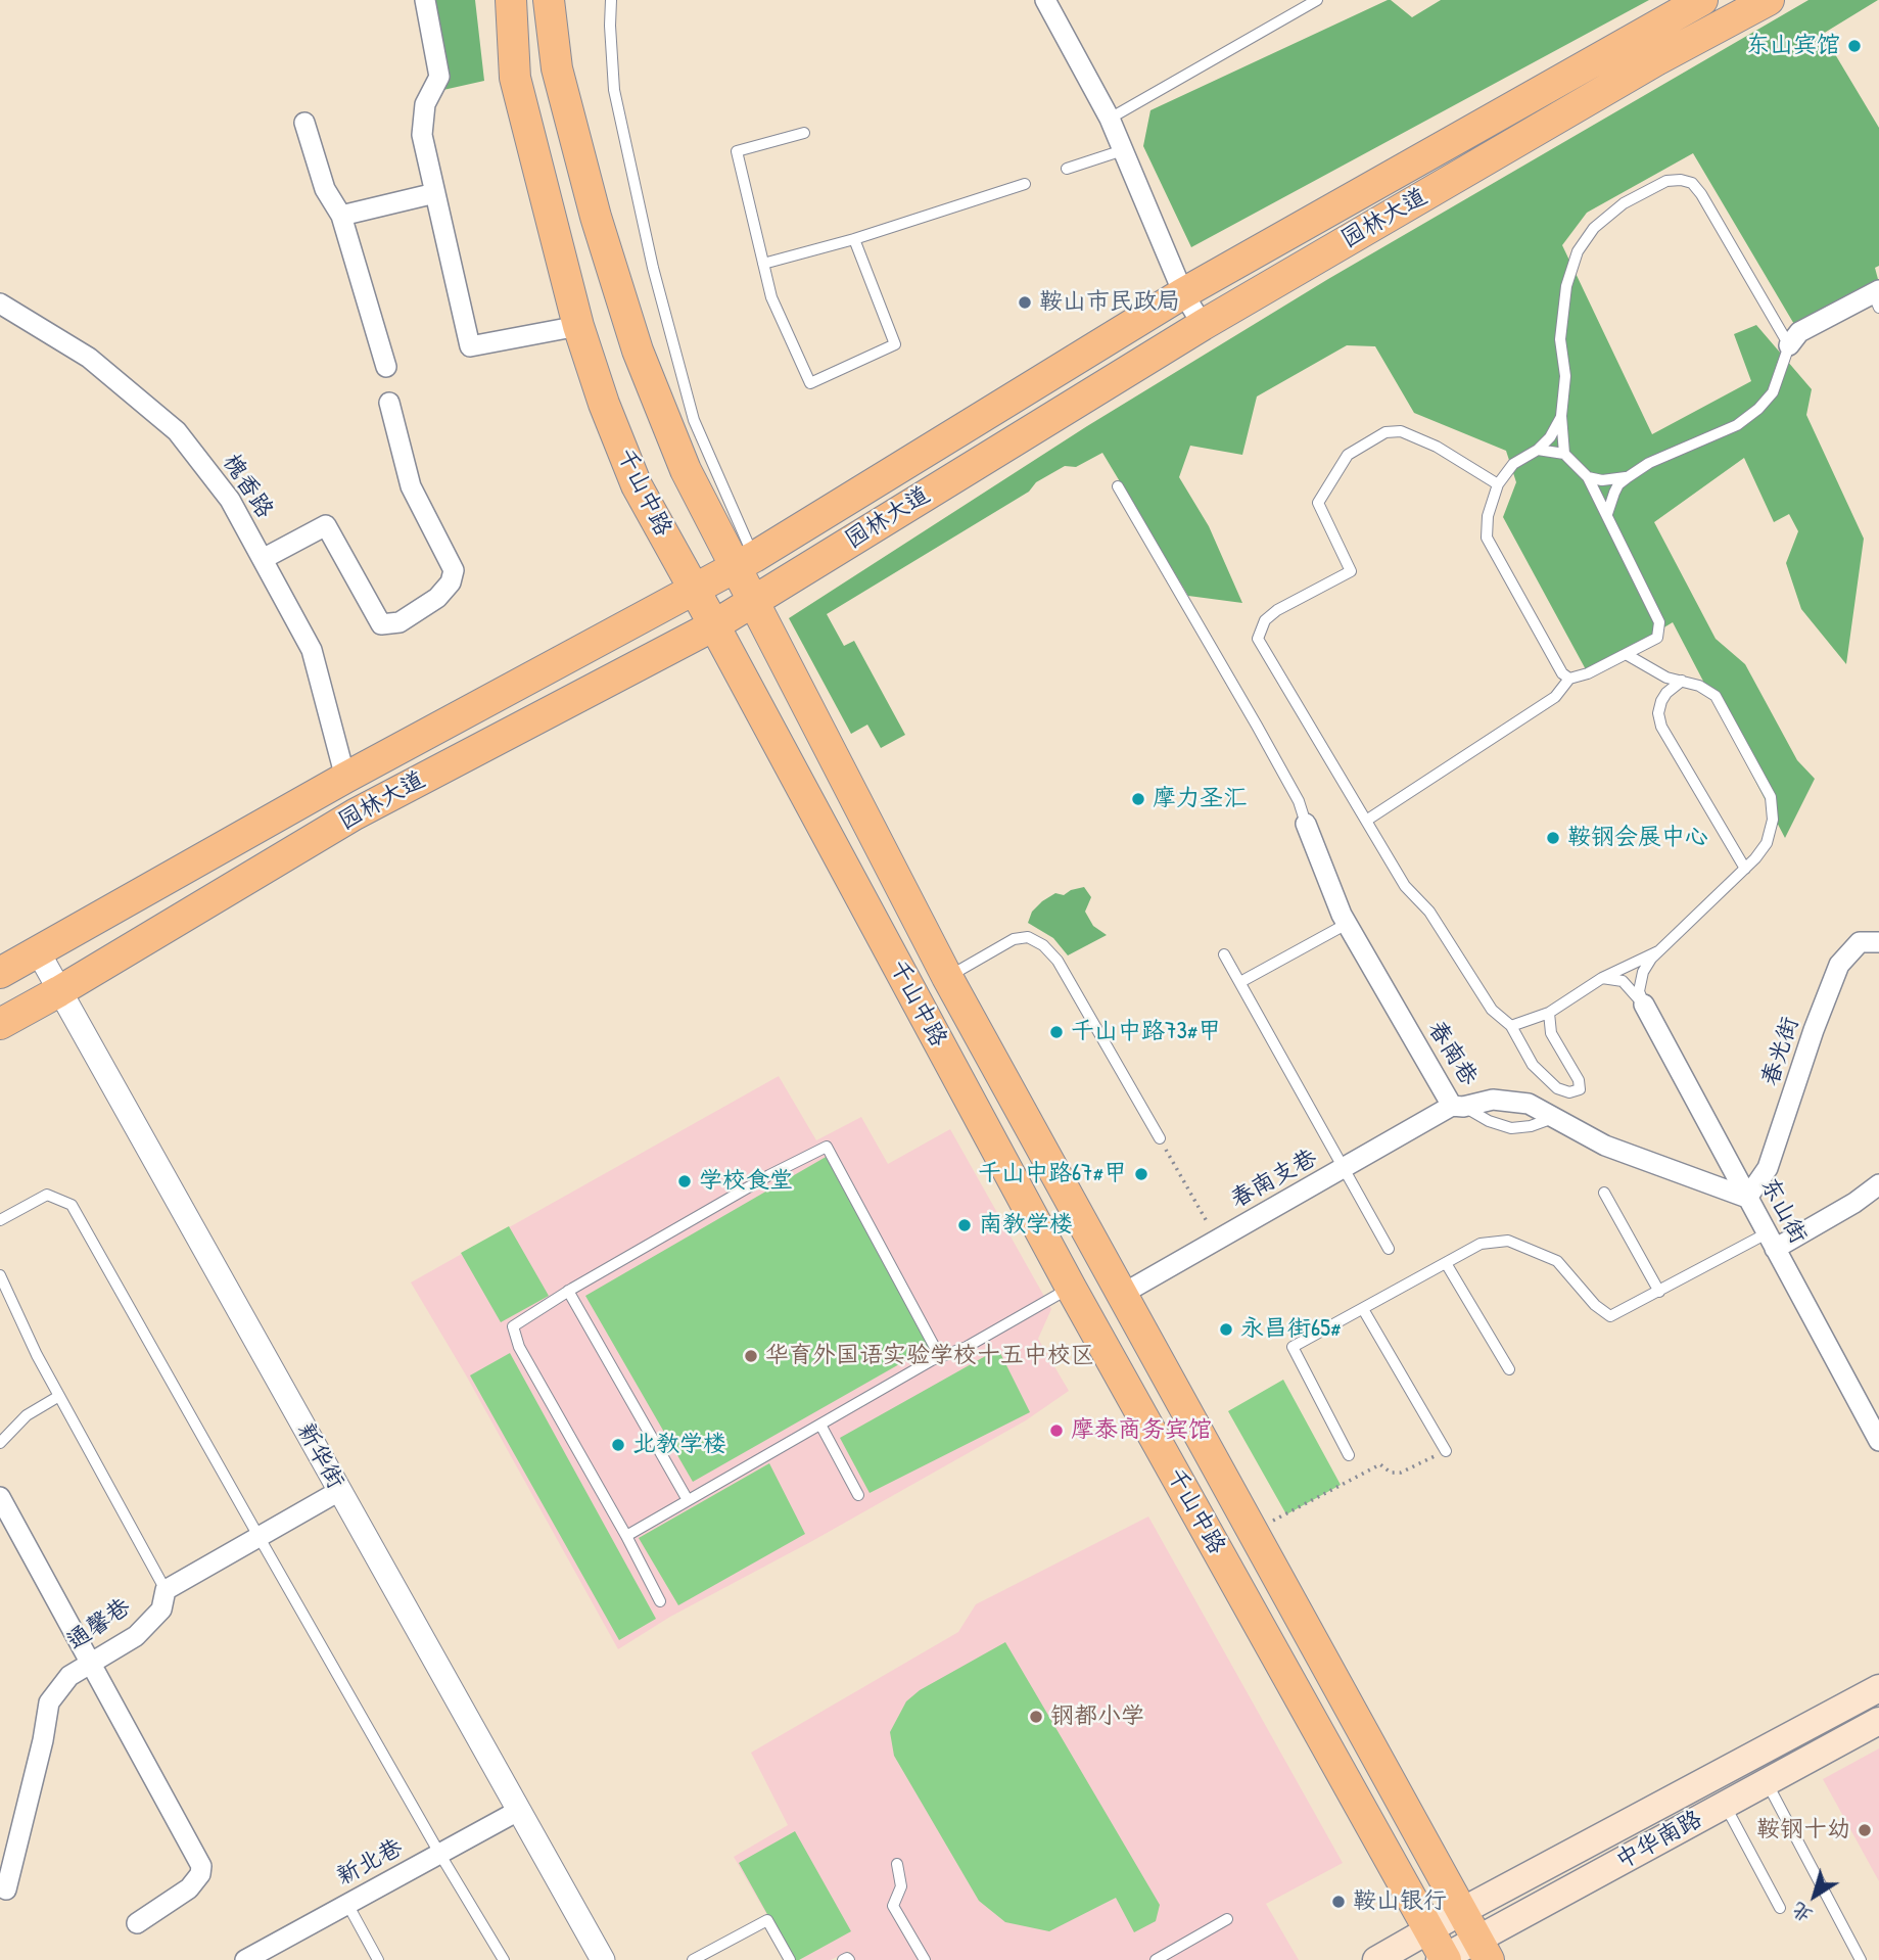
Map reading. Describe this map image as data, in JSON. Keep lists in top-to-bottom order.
{
  "streets": {
    "main road": ["园林大道", "千山中路", "中华南路"],
    "street": [
      "槐香路",
      "春光街",
      "春南巷",
      "春南支巷",
      "东山街",
      "新华街",
      "通馨巷",
      "新北巷"
    ]
  },
  "crossings": [
    ["园林大道", "槐香路"],
    ["园林大道", "千山中路"],
    ["园林大道", "新华街"],
    ["千山中路", "春南支巷"],
    ["千山中路", "中华南路"],
    ["春光街", "春南巷"],
    ["春光街", "东山街"],
    ["春南巷", "春南支巷"],
    ["春南巷", "东山街"],
    ["新华街", "新北巷"]
  ],
  "places": [
    "东山宾馆",
    "鞍山市民政局",
    "摩力圣汇",
    "鞍钢会展中心",
    "千山中路73#甲",
    "千山中路67#甲",
    "学校食堂",
    "南教学楼",
    "永昌街65#",
    "华育外国语实验学校十五中校区",
    "摩泰商务宾馆",
    "北教学楼",
    "钢都小学",
    "鞍钢十幼",
    "鞍山银行"
  ],
  "north": "bottom left"
}
